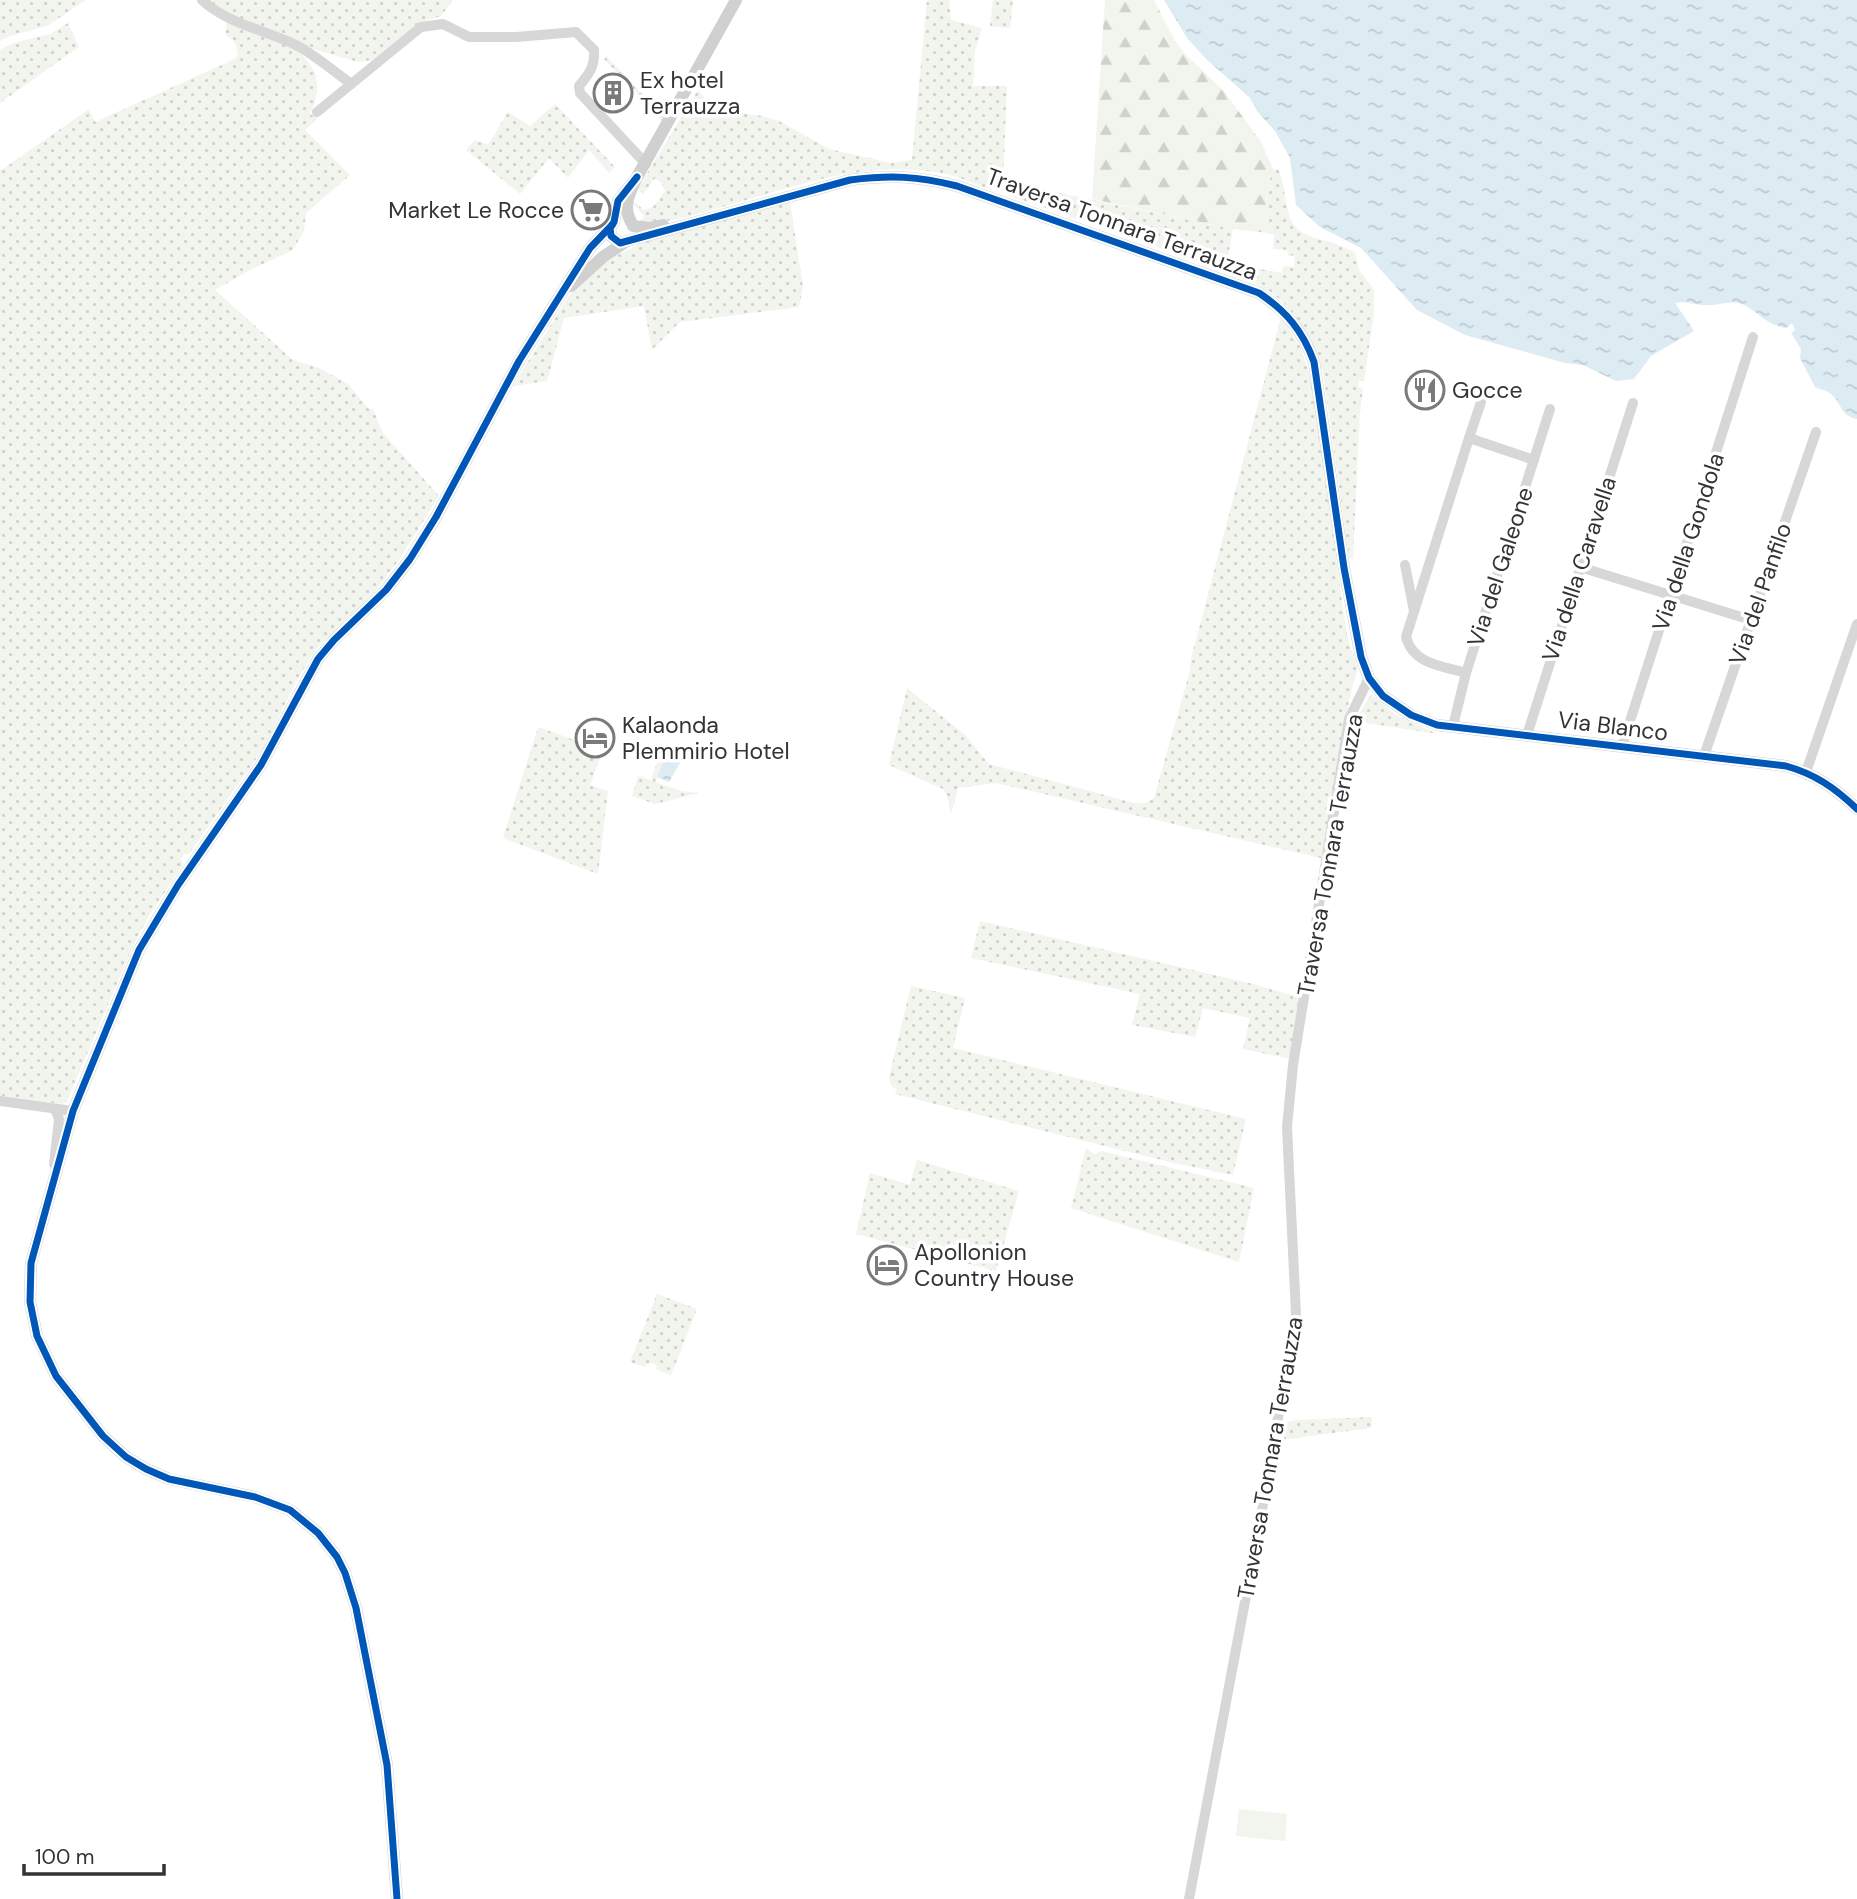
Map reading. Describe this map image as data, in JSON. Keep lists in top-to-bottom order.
{
  "streets": {
    "street": [
      "Traversa Tonnara Terrauzza",
      "Via della Gondola",
      "Via del Galeone",
      "Via della Caravella",
      "Via del Panfilo",
      "Via Blanco"
    ]
  },
  "crossings": [
    ["Traversa Tonnara Terrauzza", "Via Blanco"],
    ["Via della Gondola", "Via Blanco"],
    ["Via del Galeone", "Via Blanco"],
    ["Via della Caravella", "Via Blanco"],
    ["Via del Panfilo", "Via Blanco"]
  ],
  "places": {
    "building": ["Ex hotel Terrauzza"],
    "supermarket": ["Market Le Rocce"],
    "restaurant": ["Gocce"],
    "hotel": ["Kalaonda Plemmirio Hotel", "Apollonion Country House"]
  },
  "scale_bar": "100 m"
}
